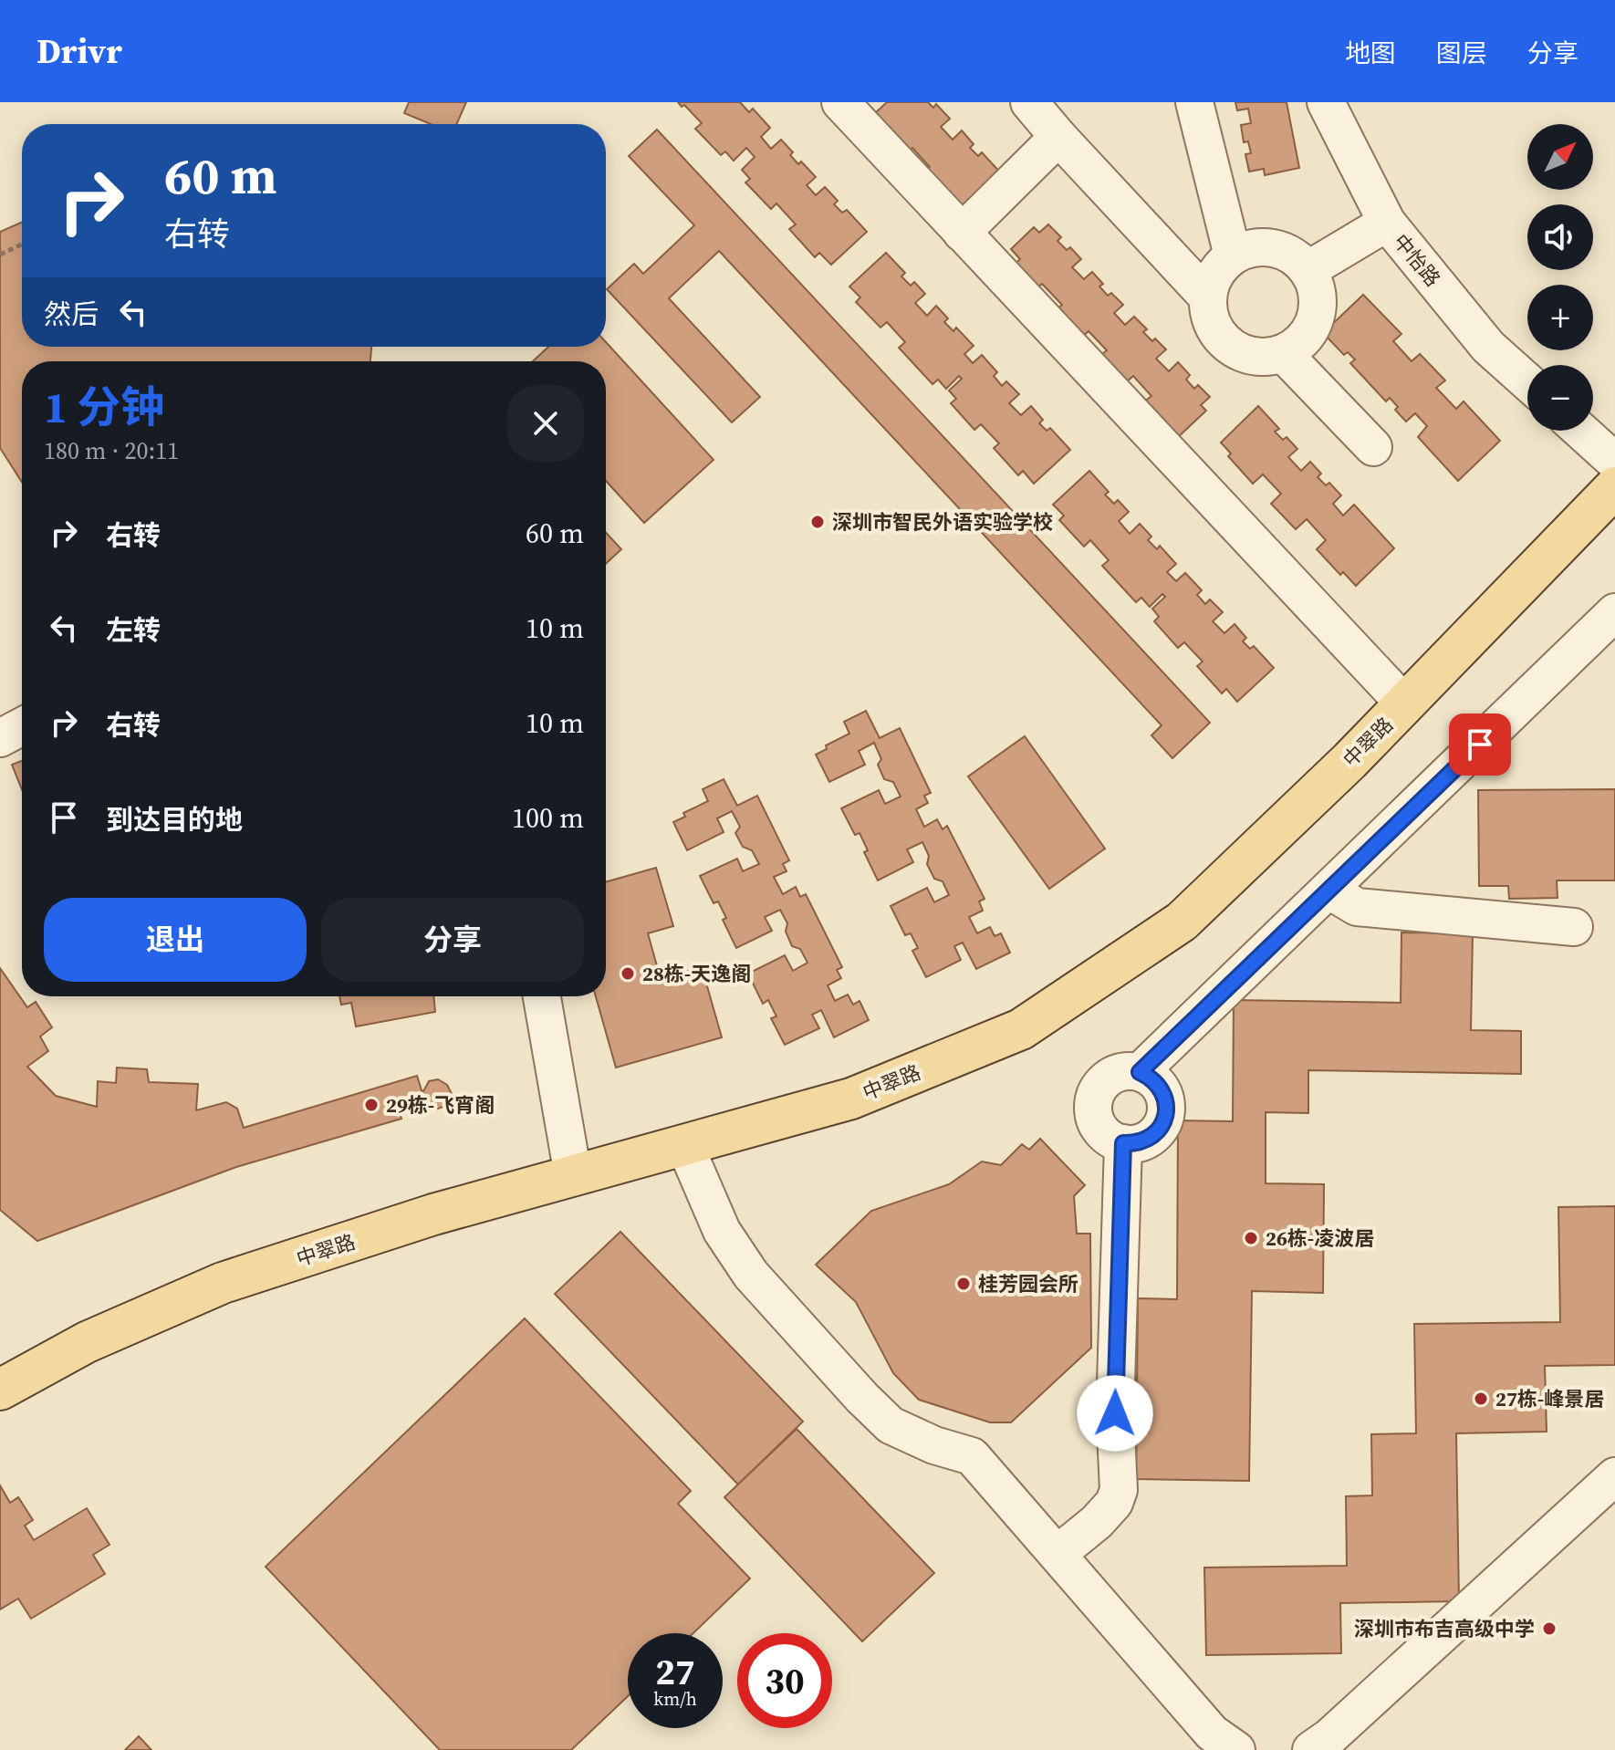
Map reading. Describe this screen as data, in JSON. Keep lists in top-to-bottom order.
{
  "streets": {
    "main road": ["中翠路"],
    "street": ["中怡路"]
  },
  "places": [
    "深圳市智民外语实验学校",
    "28栋-天逸阁",
    "29栋-飞宵阁",
    "26栋-凌波居",
    "桂芳园会所",
    "27栋-峰景居",
    "深圳市布吉高级中学"
  ],
  "north": "top right",
  "page": {
    "header": "Drivr",
    "nav": ["地图", "图层", "分享"],
    "map_buttons": ["+", "−"],
    "turn": ["60 m", "右转"],
    "then": "然后",
    "heading": ["1 分钟", "180 m · 20:11"],
    "list": [
      {
        "name": "右转",
        "value": "60 m"
      },
      {
        "name": "左转",
        "value": "10 m"
      },
      {
        "name": "右转",
        "value": "10 m"
      },
      {
        "name": "到达目的地",
        "value": "100 m"
      }
    ],
    "buttons": ["退出", "分享"],
    "speed": "27 km/h",
    "limit": "30"
  }
}
